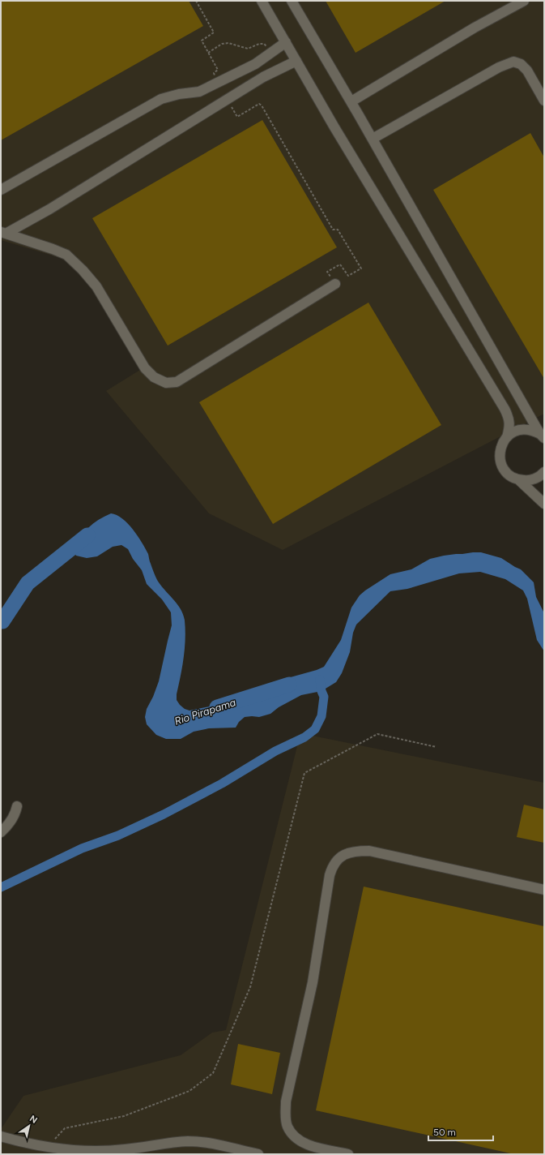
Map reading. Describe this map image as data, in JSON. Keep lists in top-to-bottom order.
{
  "water": ["Rio Pirapama"],
  "scale_bar": "50 m",
  "north": "top right"
}
